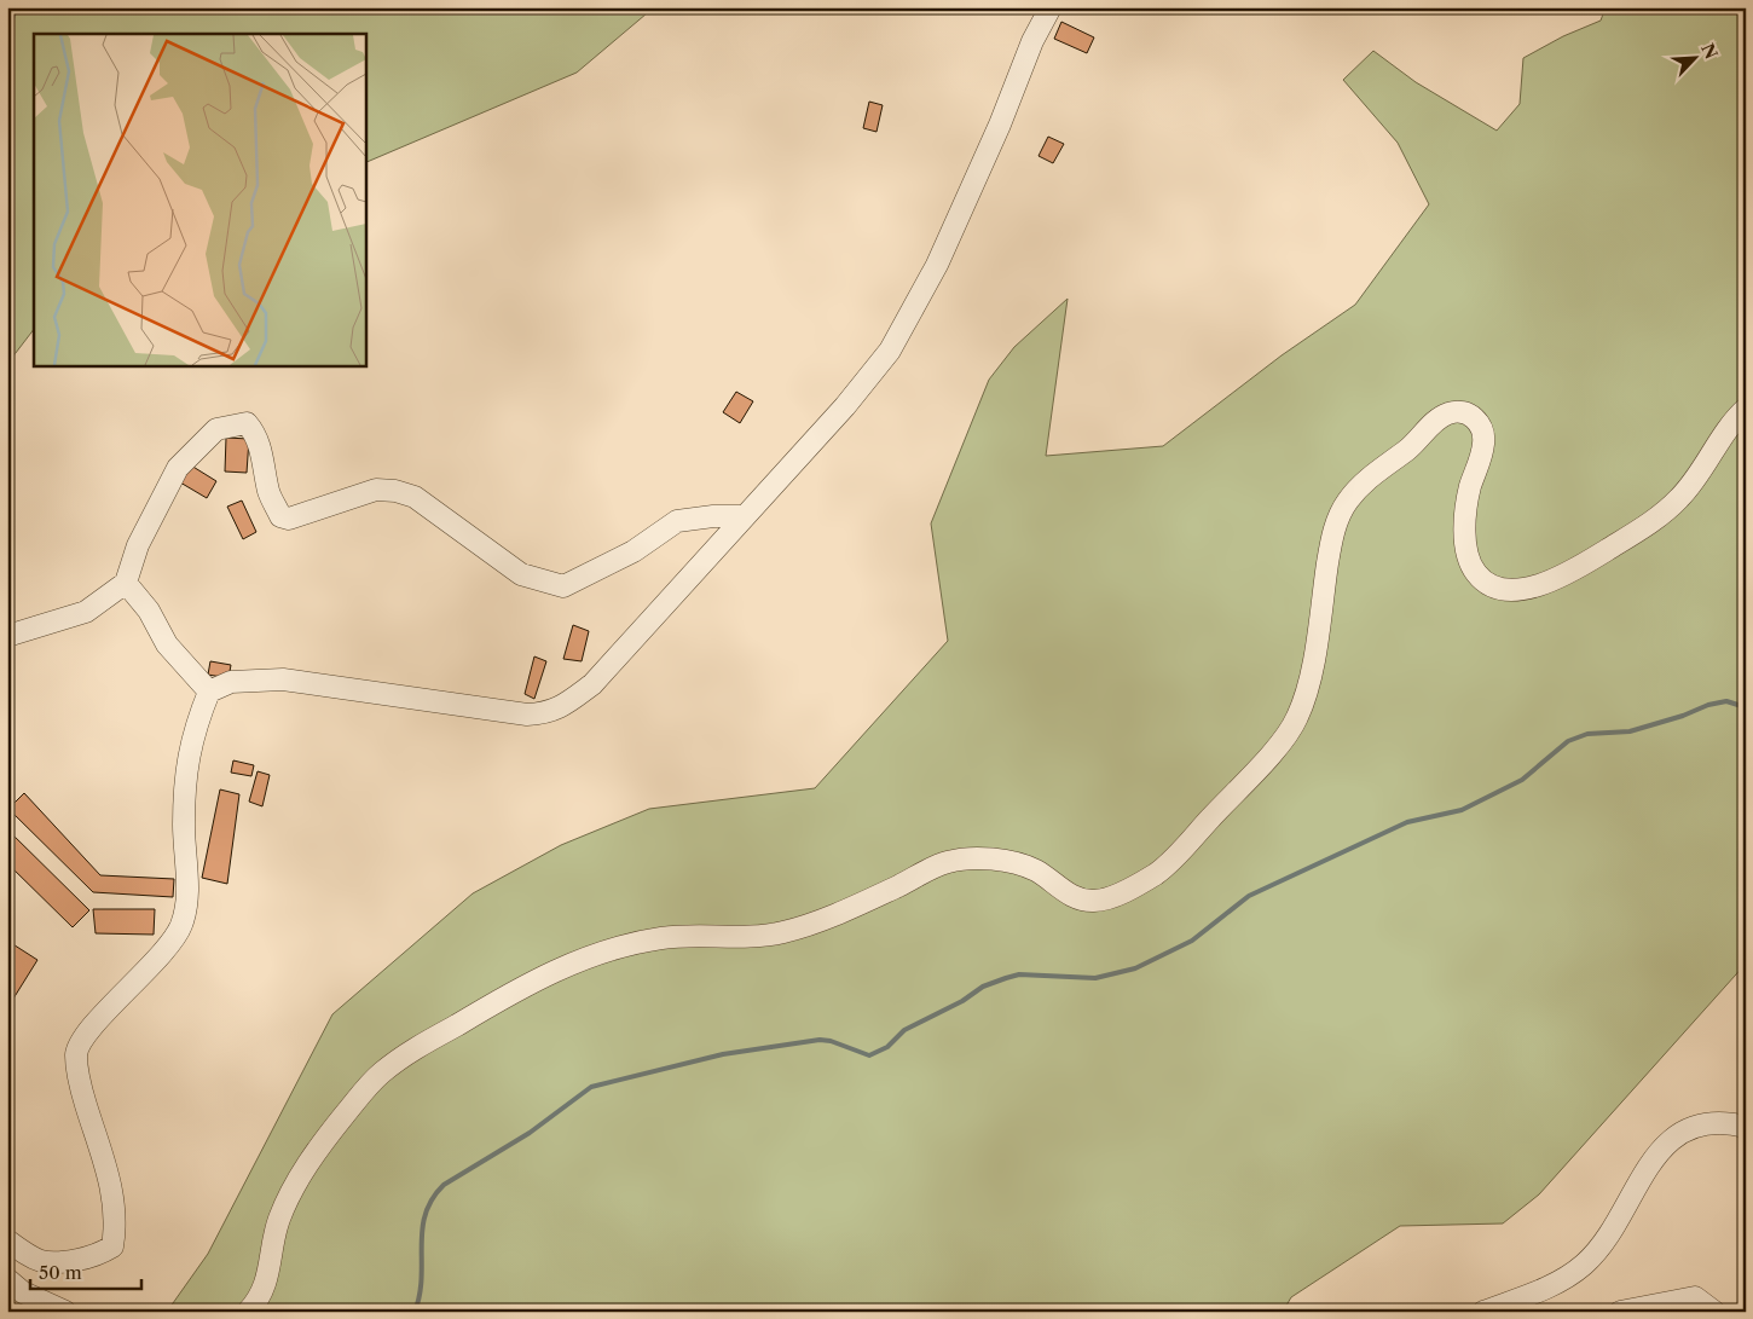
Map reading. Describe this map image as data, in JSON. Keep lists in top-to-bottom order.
{
  "scale_bar": "50 m",
  "north": "top right"
}
